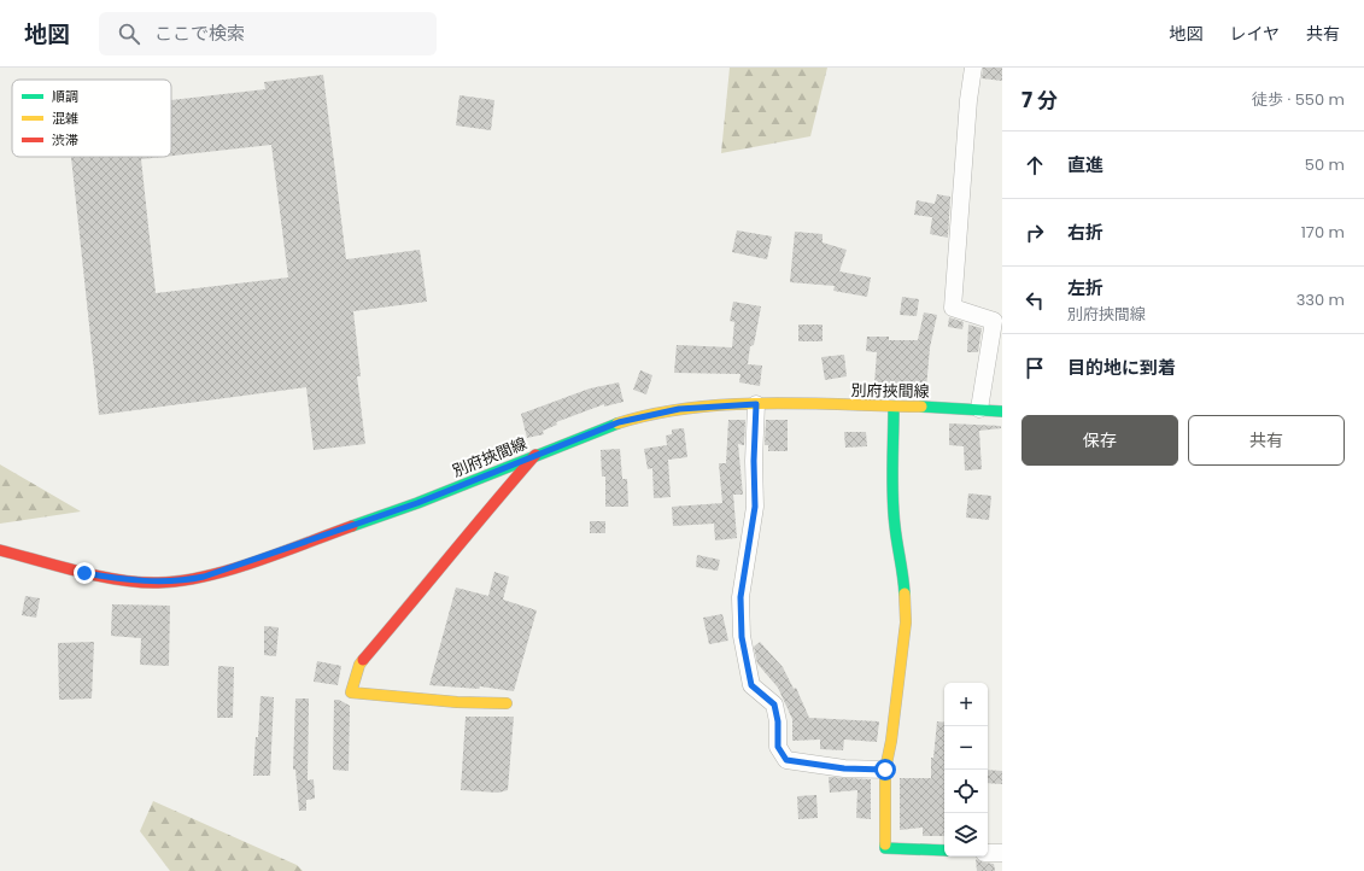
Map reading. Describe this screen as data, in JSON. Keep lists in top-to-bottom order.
{
  "streets": {
    "main road": ["別府挾間線"]
  },
  "legend": ["順調", "混雑", "渋滞"],
  "page": {
    "header": "地図",
    "search": "ここで検索",
    "nav": ["地図", "レイヤ", "共有"],
    "heading": ["7 分", "徒歩 · 550 m"],
    "list": [
      ["直進", "50 m"],
      ["右折", "170 m"],
      ["左折", "別府挾間線", "330 m"],
      "目的地に到着"
    ],
    "buttons": ["保存", "共有"],
    "map_buttons": ["+", "−"]
  }
}
